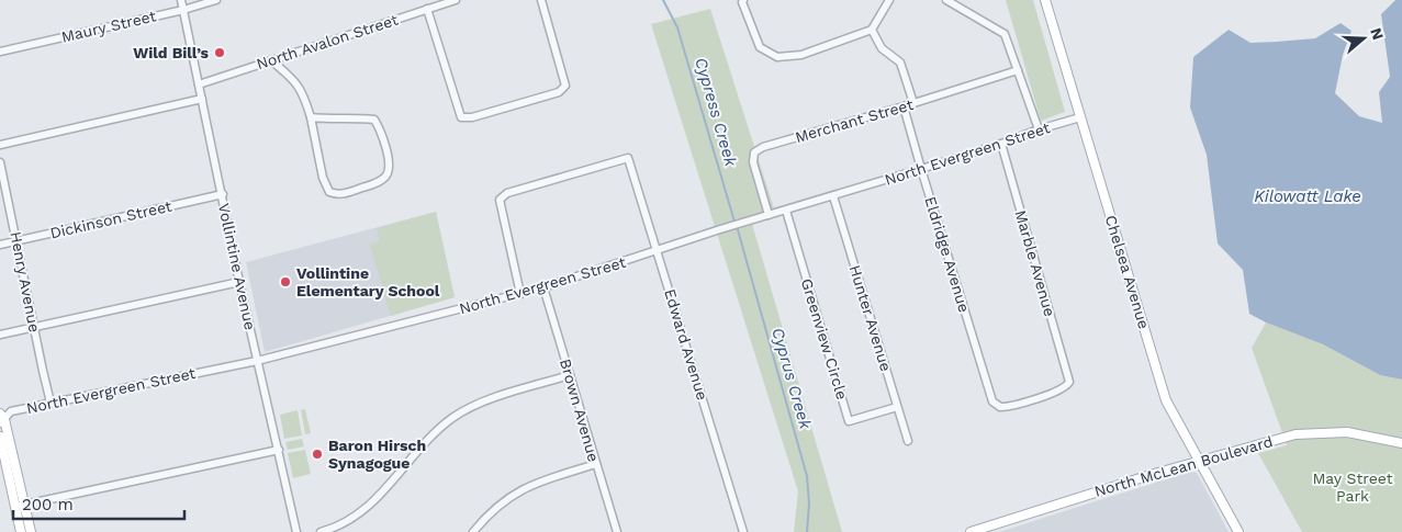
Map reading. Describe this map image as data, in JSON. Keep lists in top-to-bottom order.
{
  "streets": {
    "main road": ["Chelsea Avenue", "North McLean Boulevard"],
    "street": [
      "Maury Street",
      "North Avalon Street",
      "Merchant Street",
      "North Evergreen Street",
      "Dickinson Street",
      "Eldridge Avenue",
      "Marble Avenue",
      "Vollintine Avenue",
      "Henry Avenue",
      "Hunter Avenue",
      "Greenview Circle",
      "Edward Avenue",
      "Brown Avenue"
    ]
  },
  "crossings": [
    ["Maury Street", "Vollintine Avenue"],
    ["North Avalon Street", "Vollintine Avenue"],
    ["Merchant Street", "North Evergreen Street"],
    ["Merchant Street", "Eldridge Avenue"],
    ["North Evergreen Street", "Eldridge Avenue"],
    ["North Evergreen Street", "Marble Avenue"],
    ["North Evergreen Street", "Vollintine Avenue"],
    ["North Evergreen Street", "Chelsea Avenue"],
    ["North Evergreen Street", "Henry Avenue"],
    ["North Evergreen Street", "Hunter Avenue"],
    ["North Evergreen Street", "Greenview Circle"],
    ["North Evergreen Street", "Edward Avenue"],
    ["North Evergreen Street", "Brown Avenue"],
    ["Dickinson Street", "Vollintine Avenue"],
    ["Dickinson Street", "Henry Avenue"],
    ["Eldridge Avenue", "Marble Avenue"],
    ["Chelsea Avenue", "North McLean Boulevard"],
    ["Hunter Avenue", "Greenview Circle"]
  ],
  "water": ["Cypress Creek", "Kilowatt Lake", "Cyprus Creek"],
  "parks": ["May Street Park"],
  "places": ["Wild Bill’s", "Vollintine Elementary School", "Baron Hirsch Synagogue"],
  "scale_bar": "200 m",
  "north": "right"
}
